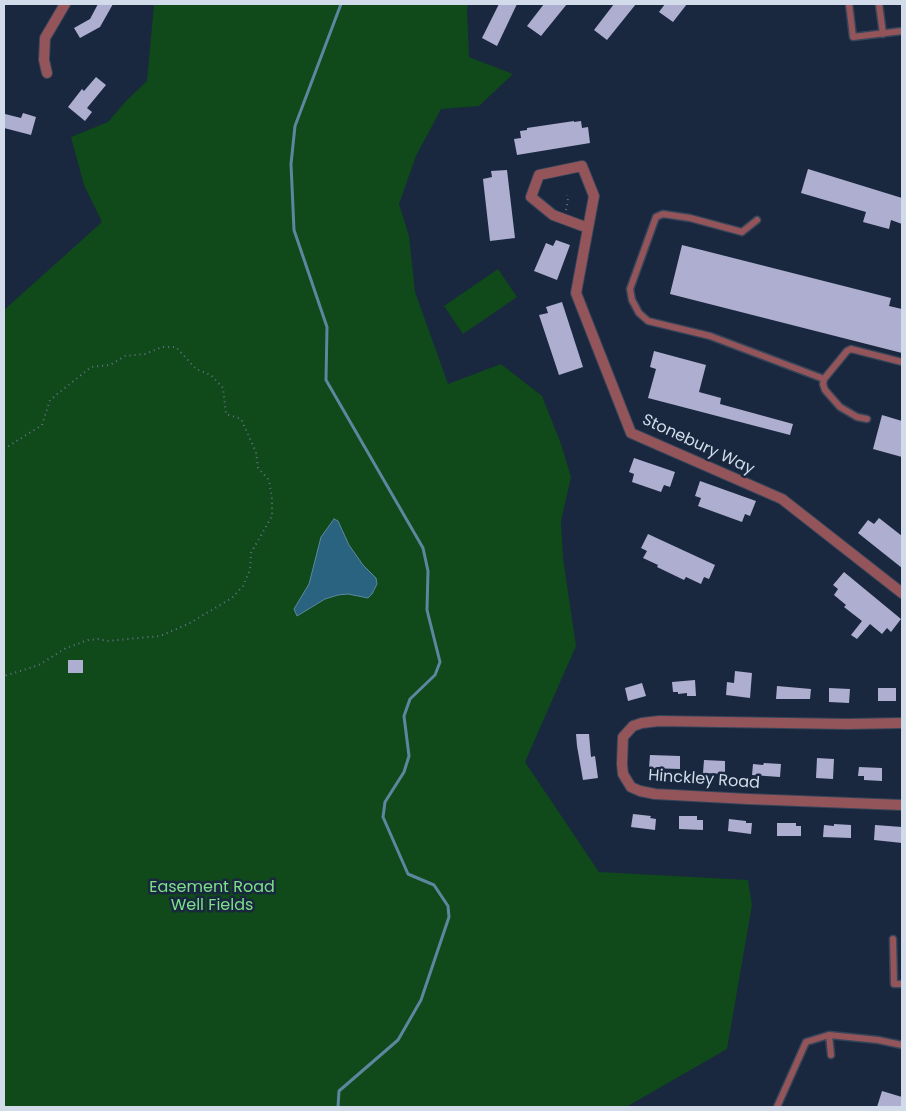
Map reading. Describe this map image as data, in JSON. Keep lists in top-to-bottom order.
{
  "streets": {
    "street": ["Stonebury Way", "Hinckley Road"]
  },
  "parks": ["Easement Road Well Fields"]
}
